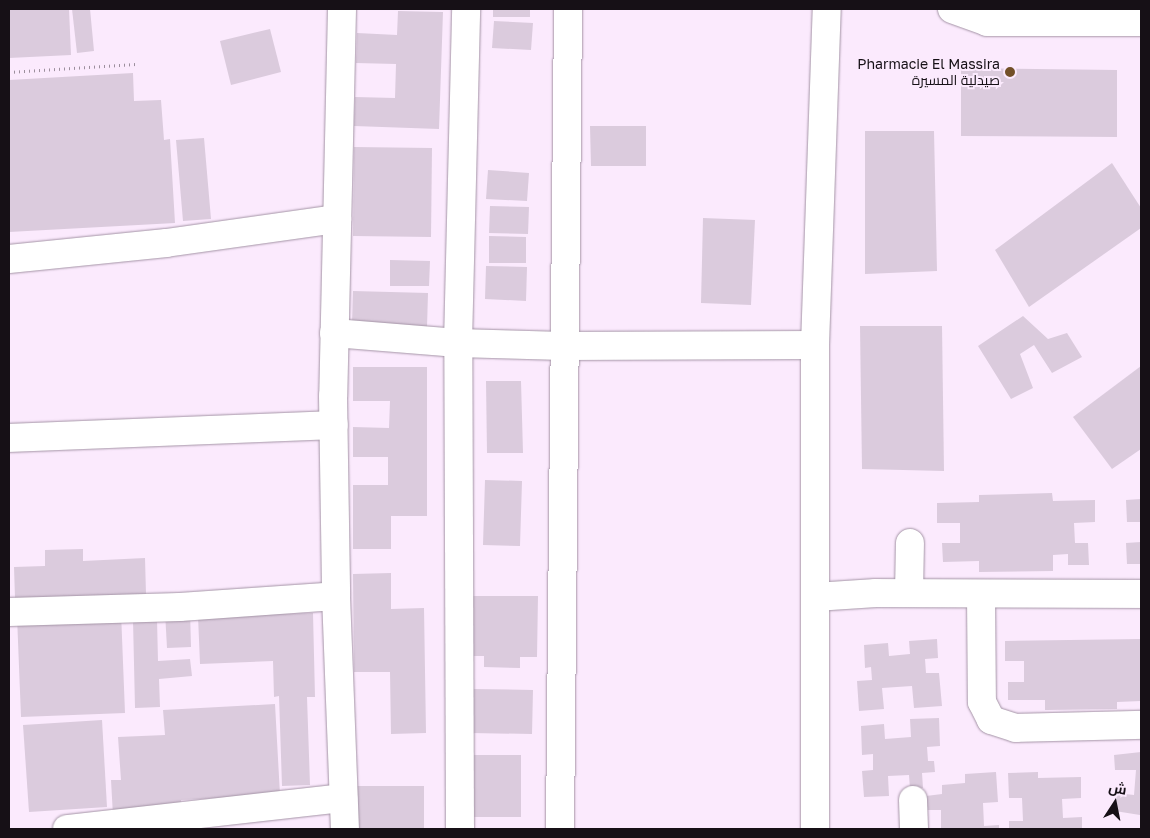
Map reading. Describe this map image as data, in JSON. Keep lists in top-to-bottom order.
{
  "places": ["Pharmacie El Massira صيدلية المسيرة"],
  "north": "top"
}
